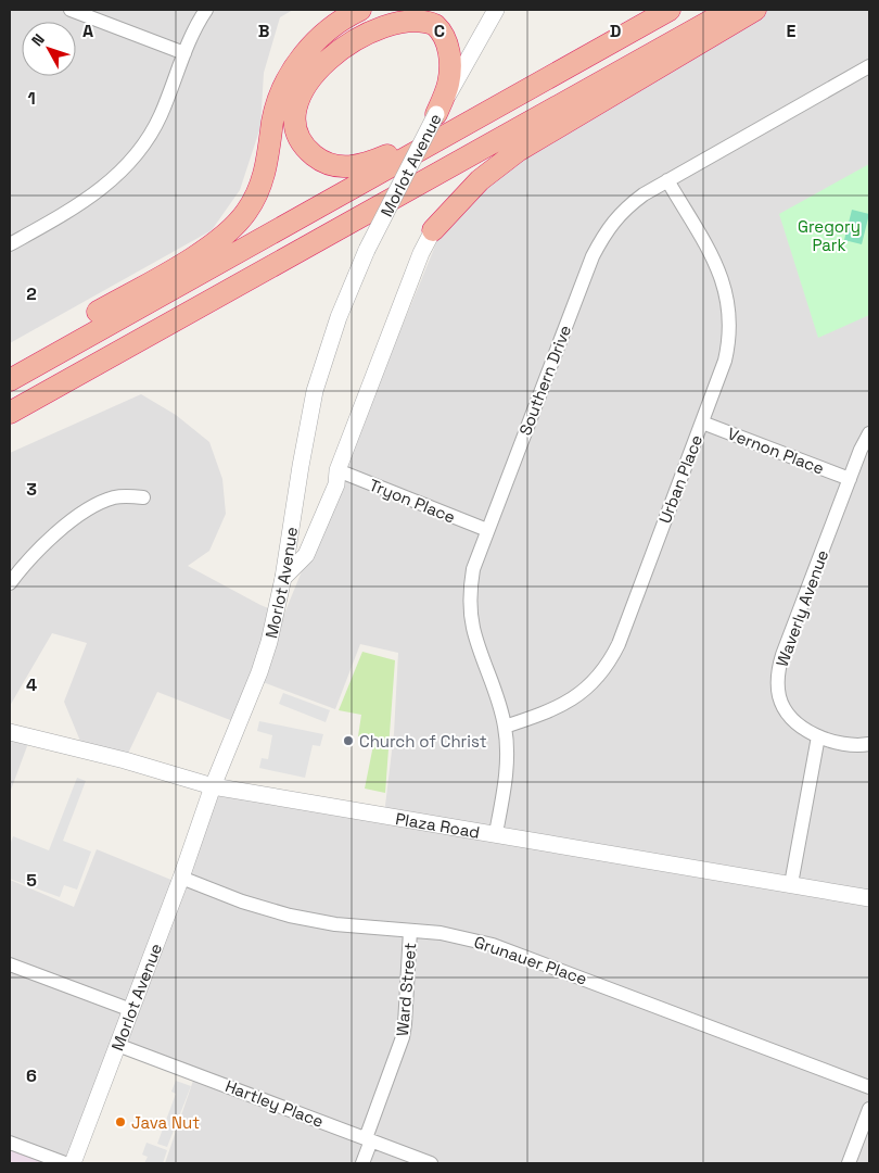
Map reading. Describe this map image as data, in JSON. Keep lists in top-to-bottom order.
{
  "streets": {
    "street": [
      "Morlot Avenue",
      "Southern Drive",
      "Vernon Place",
      "Urban Place",
      "Tryon Place",
      "Waverly Avenue",
      "Plaza Road",
      "Grunauer Place",
      "Ward Street",
      "Hartley Place"
    ]
  },
  "crossings": [
    ["Morlot Avenue", "Plaza Road"],
    ["Morlot Avenue", "Grunauer Place"],
    ["Morlot Avenue", "Hartley Place"],
    ["Southern Drive", "Urban Place"],
    ["Southern Drive", "Tryon Place"],
    ["Southern Drive", "Plaza Road"],
    ["Vernon Place", "Urban Place"],
    ["Vernon Place", "Waverly Avenue"],
    ["Grunauer Place", "Ward Street"],
    ["Ward Street", "Hartley Place"]
  ],
  "parks": ["Gregory Park"],
  "places": ["Church of Christ", "Java Nut"],
  "north": "top left",
  "grid": {
    "columns": [
      "A",
      "B",
      "C",
      "D",
      "E"
    ],
    "rows": [
      "1",
      "2",
      "3",
      "4",
      "5",
      "6"
    ]
  }
}
